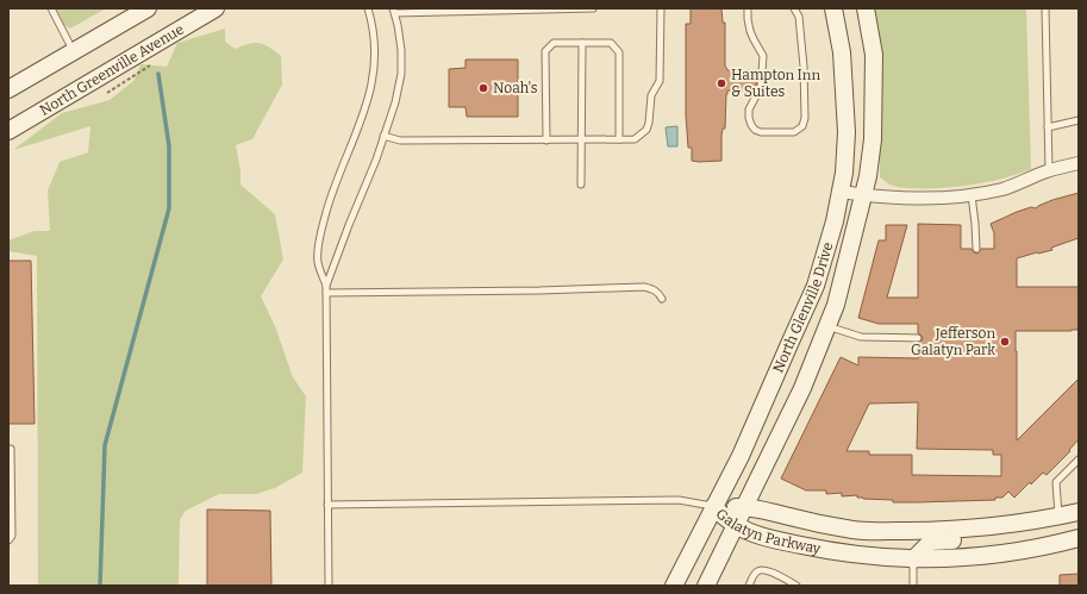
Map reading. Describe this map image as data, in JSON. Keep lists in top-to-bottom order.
{
  "streets": {
    "street": ["North Greenville Avenue", "North Glenville Drive", "Galatyn Parkway"]
  },
  "crossings": [
    ["North Glenville Drive", "Galatyn Parkway"]
  ],
  "places": ["Hampton Inn & Suites", "Noah's", "Jefferson Galatyn Park"]
}
